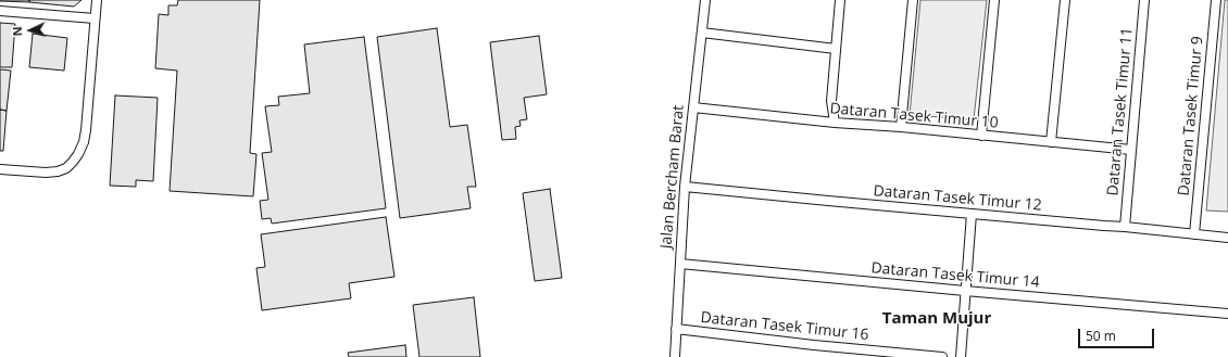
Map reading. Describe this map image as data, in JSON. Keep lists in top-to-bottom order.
{
  "streets": {
    "street": [
      "Dataran Tasek Timur 11",
      "Dataran Tasek Timur 10",
      "Dataran Tasek Timur 9",
      "Jalan Bercham Barat",
      "Dataran Tasek Timur 12",
      "Dataran Tasek Timur 14",
      "Dataran Tasek Timur 16"
    ]
  },
  "crossings": [
    ["Dataran Tasek Timur 11", "Dataran Tasek Timur 10"],
    ["Dataran Tasek Timur 11", "Dataran Tasek Timur 12"],
    ["Dataran Tasek Timur 10", "Jalan Bercham Barat"],
    ["Dataran Tasek Timur 9", "Dataran Tasek Timur 12"],
    ["Jalan Bercham Barat", "Dataran Tasek Timur 12"],
    ["Jalan Bercham Barat", "Dataran Tasek Timur 14"],
    ["Jalan Bercham Barat", "Dataran Tasek Timur 16"]
  ],
  "districts": ["Taman Mujur"],
  "scale_bar": "50 m",
  "north": "left"
}
